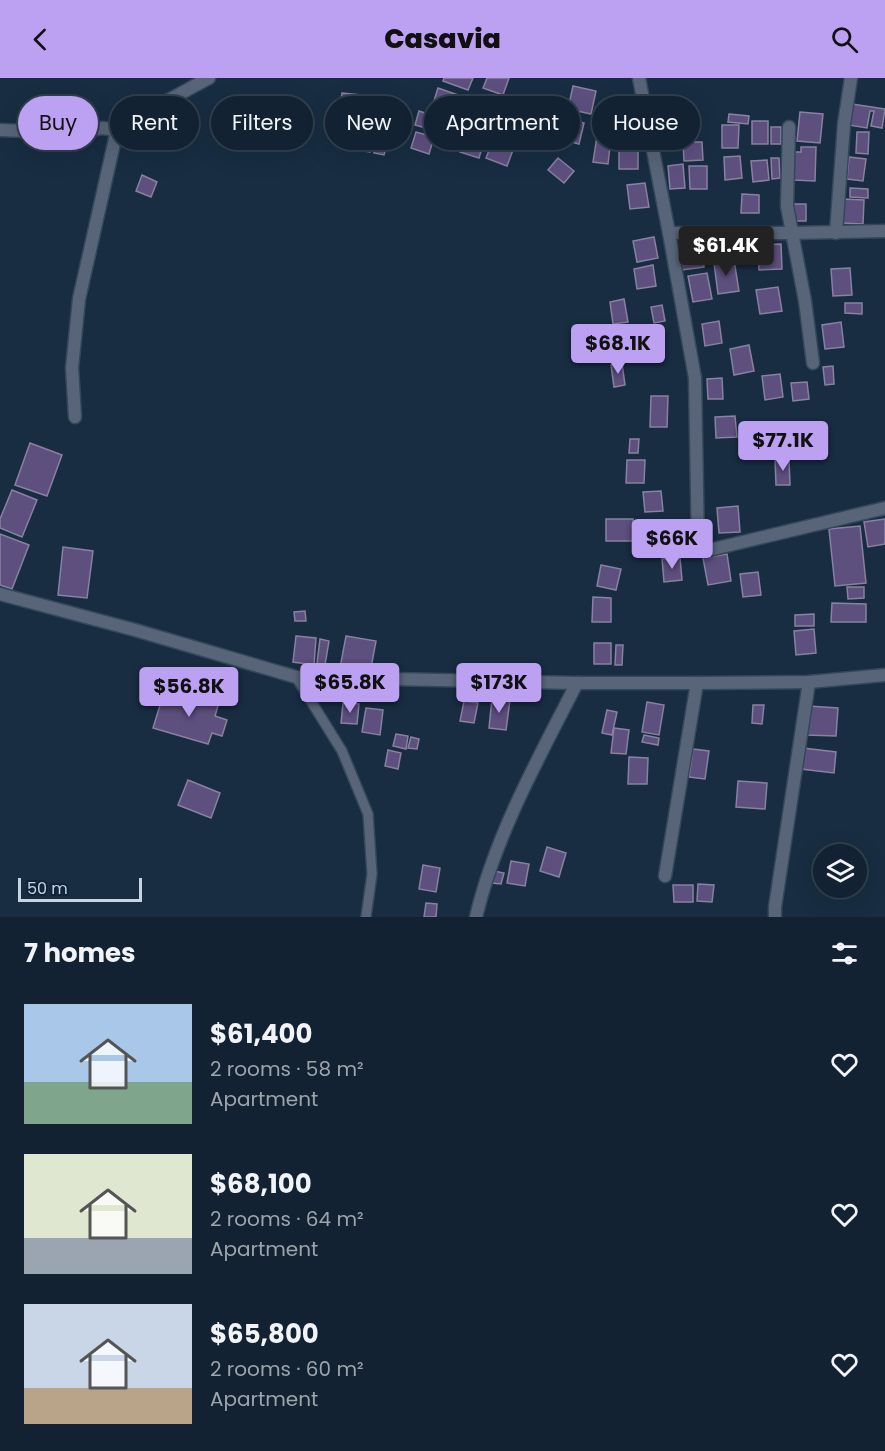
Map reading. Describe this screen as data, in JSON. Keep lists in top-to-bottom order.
{
  "scale_bar": "50 m",
  "page": {
    "header": "Casavia",
    "chip": [
      "Buy",
      "Rent",
      "Filters",
      "New",
      "Apartment",
      "House"
    ],
    "price": [
      "$61.4K",
      "$68.1K",
      "$77.1K",
      "$66K",
      "$65.8K",
      "$173K",
      "$56.8K"
    ],
    "scale": "50 m",
    "heading": "7 homes",
    "list": [
      {
        "name": "$61,400",
        "note": "2 rooms · 58 m² · Apartment"
      },
      {
        "name": "$68,100",
        "note": "2 rooms · 64 m² · Apartment"
      },
      {
        "name": "$65,800",
        "note": "2 rooms · 60 m² · Apartment"
      }
    ]
  }
}
